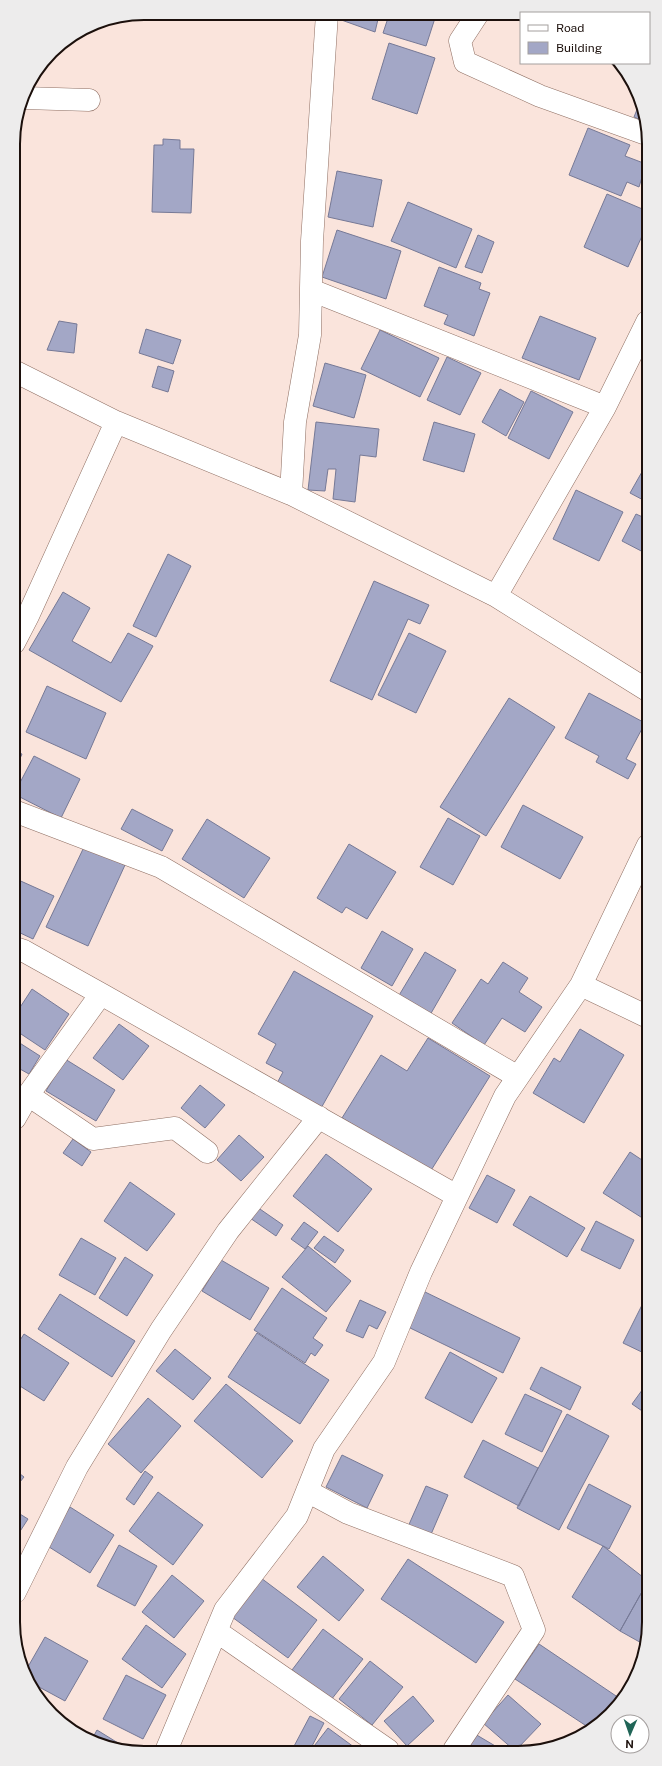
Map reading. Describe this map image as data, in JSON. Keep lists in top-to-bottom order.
{
  "legend": ["Road", "Building"],
  "north": "bottom"
}
